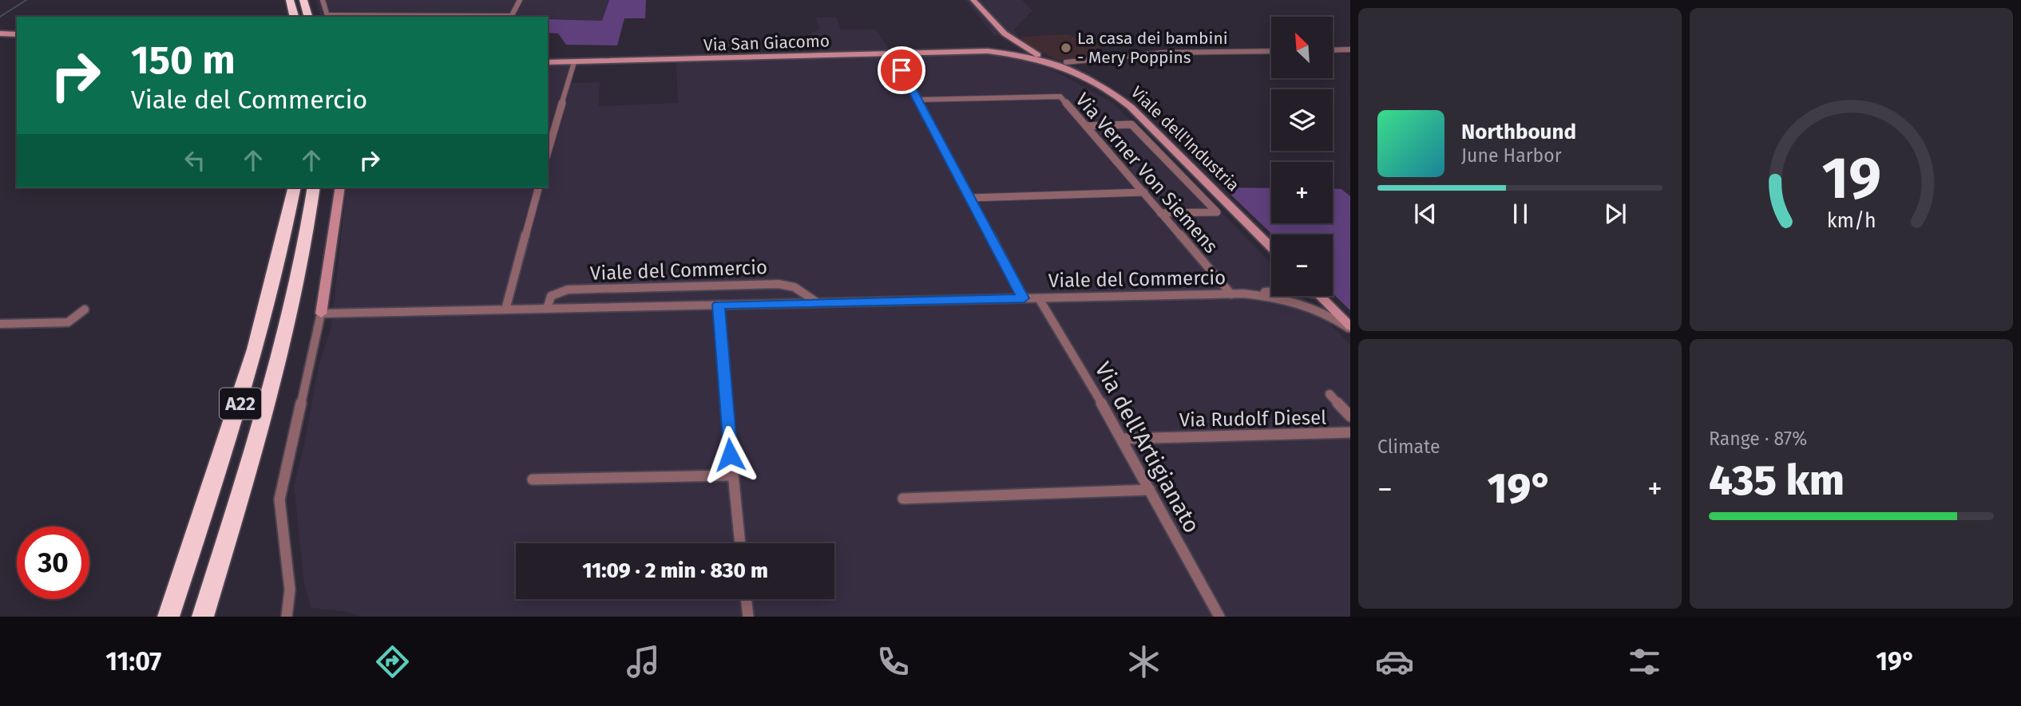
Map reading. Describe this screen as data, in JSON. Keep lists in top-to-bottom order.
{
  "streets": {
    "highway": ["A22"],
    "street": [
      "Via San Giacomo",
      "Viale dell'Industria",
      "Via Verner Von Siemens",
      "Viale del Commercio",
      "Via Rudolf Diesel",
      "Via dell'Artigianato"
    ]
  },
  "crossings": [
    ["Via San Giacomo", "Viale dell'Industria"],
    ["Via Verner Von Siemens", "Viale del Commercio"],
    ["Viale del Commercio", "Via dell'Artigianato"],
    ["Via Rudolf Diesel", "Via dell'Artigianato"]
  ],
  "places": ["La casa dei bambini - Mery Poppins"],
  "north": "top left",
  "page": {
    "map_buttons": ["+", "−"],
    "turn": ["150 m", "Viale del Commercio"],
    "song": ["Northbound", "June Harbor"],
    "tile": [
      "Climate",
      ["Range · 87%", "435 km"]
    ],
    "heat": ["−", "19°", "+"],
    "limit": "30",
    "trip": "11:09 · 2 min · 830 m",
    "tabs": ["11:07", "19°"],
    "gauge": ["19", "km/h"]
  }
}
